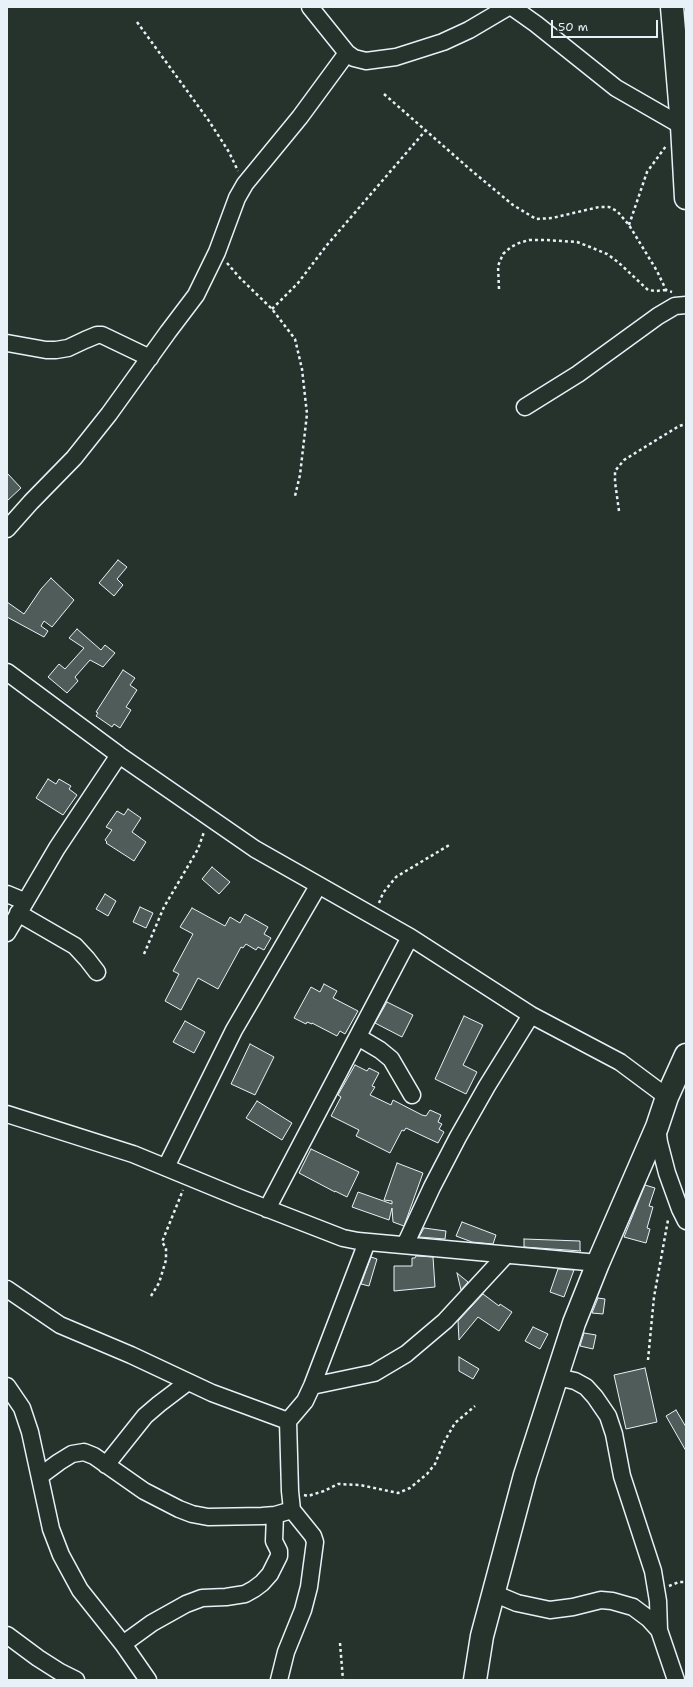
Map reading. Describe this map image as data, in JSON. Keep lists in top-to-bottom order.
{
  "scale_bar": "50 m"
}
